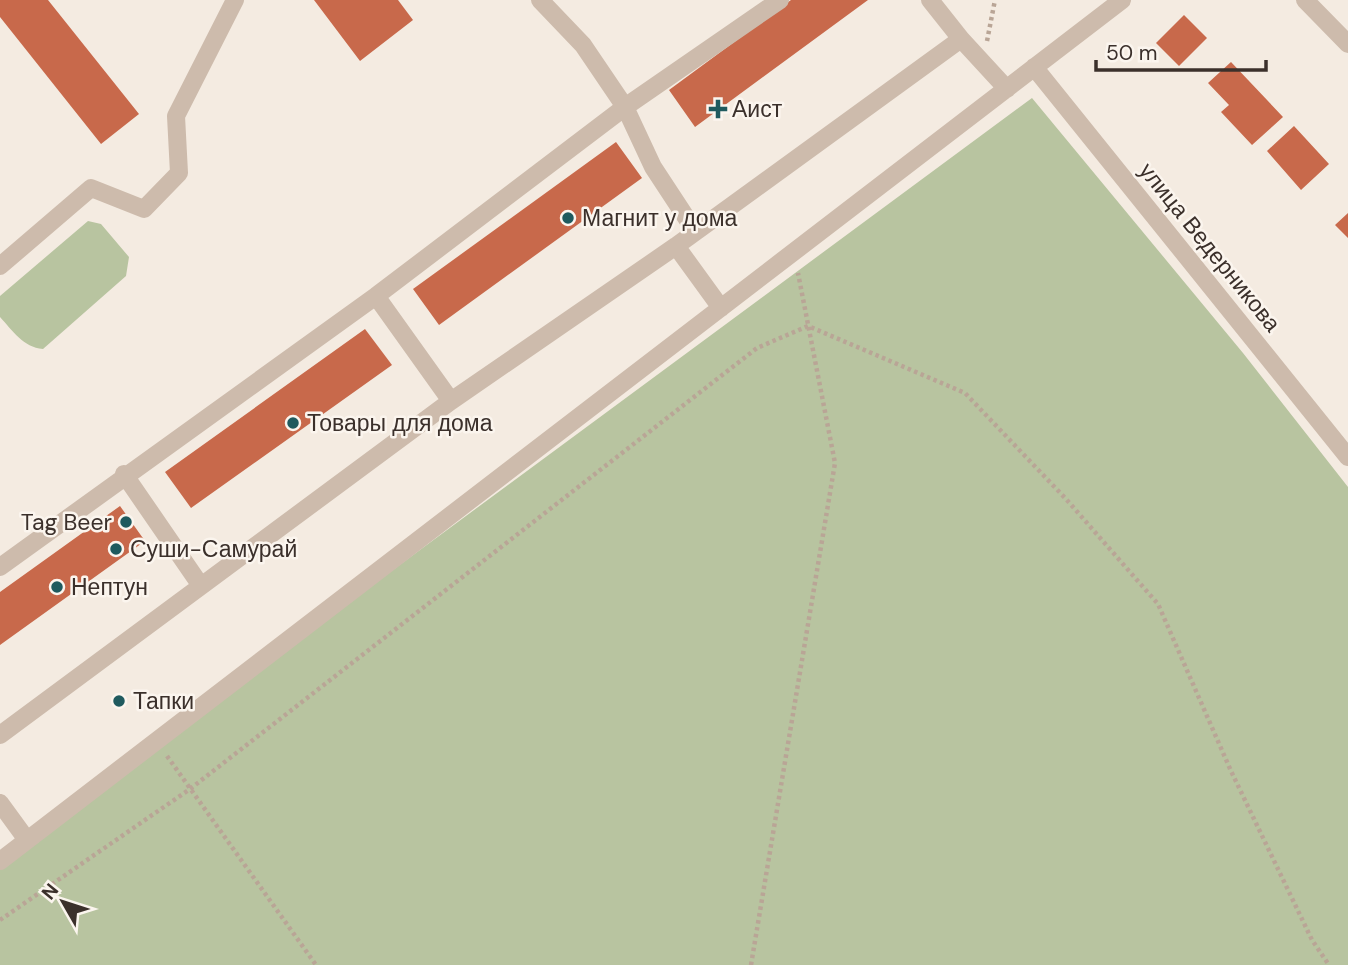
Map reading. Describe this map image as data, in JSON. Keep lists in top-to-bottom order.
{
  "streets": {
    "street": ["улица Ведерникова"]
  },
  "places": {
    "health": ["Аист"],
    "other": [
      "Магнит у дома",
      "Товары для дома",
      "Tag Beer",
      "Суши-Самурай",
      "Нептун",
      "Тапки"
    ]
  },
  "scale_bar": "50 m",
  "north": "top left"
}
